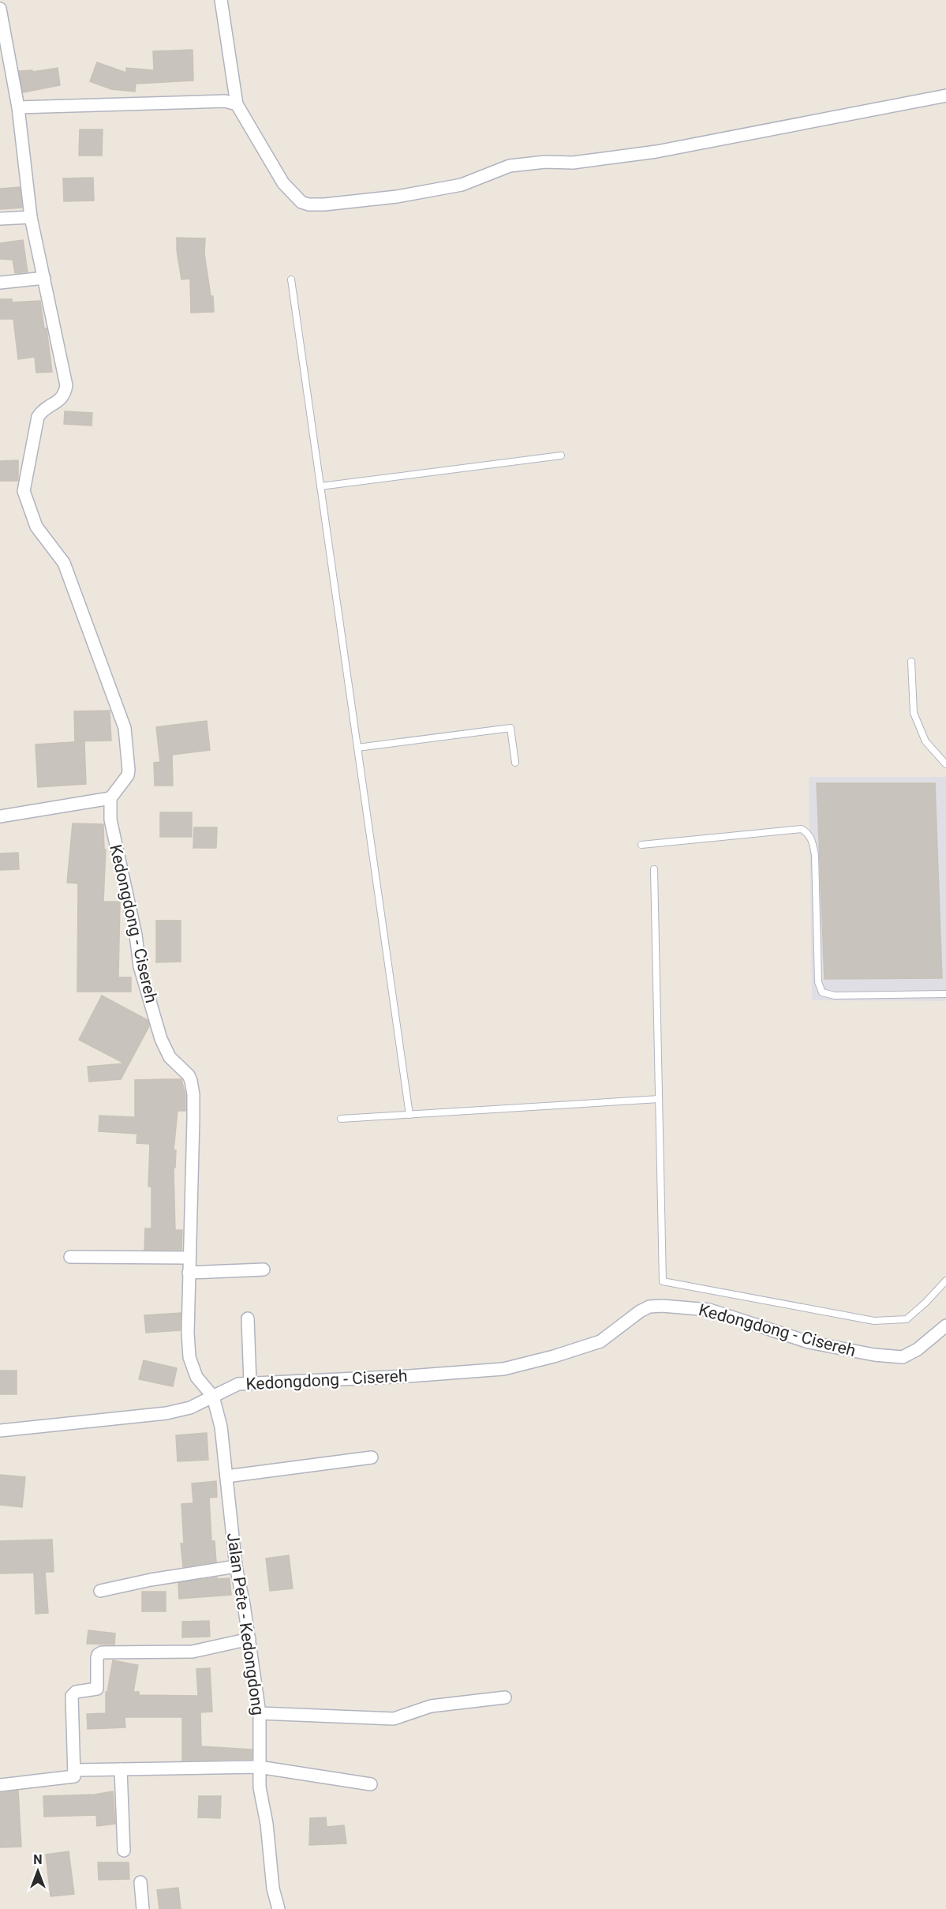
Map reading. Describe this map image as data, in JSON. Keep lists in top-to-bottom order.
{
  "streets": {
    "street": ["Kedongdong - Cisereh", "Jalan Pete - Kedongdong"]
  },
  "crossings": [
    ["Kedongdong - Cisereh", "Jalan Pete - Kedongdong"]
  ],
  "north": "top"
}
